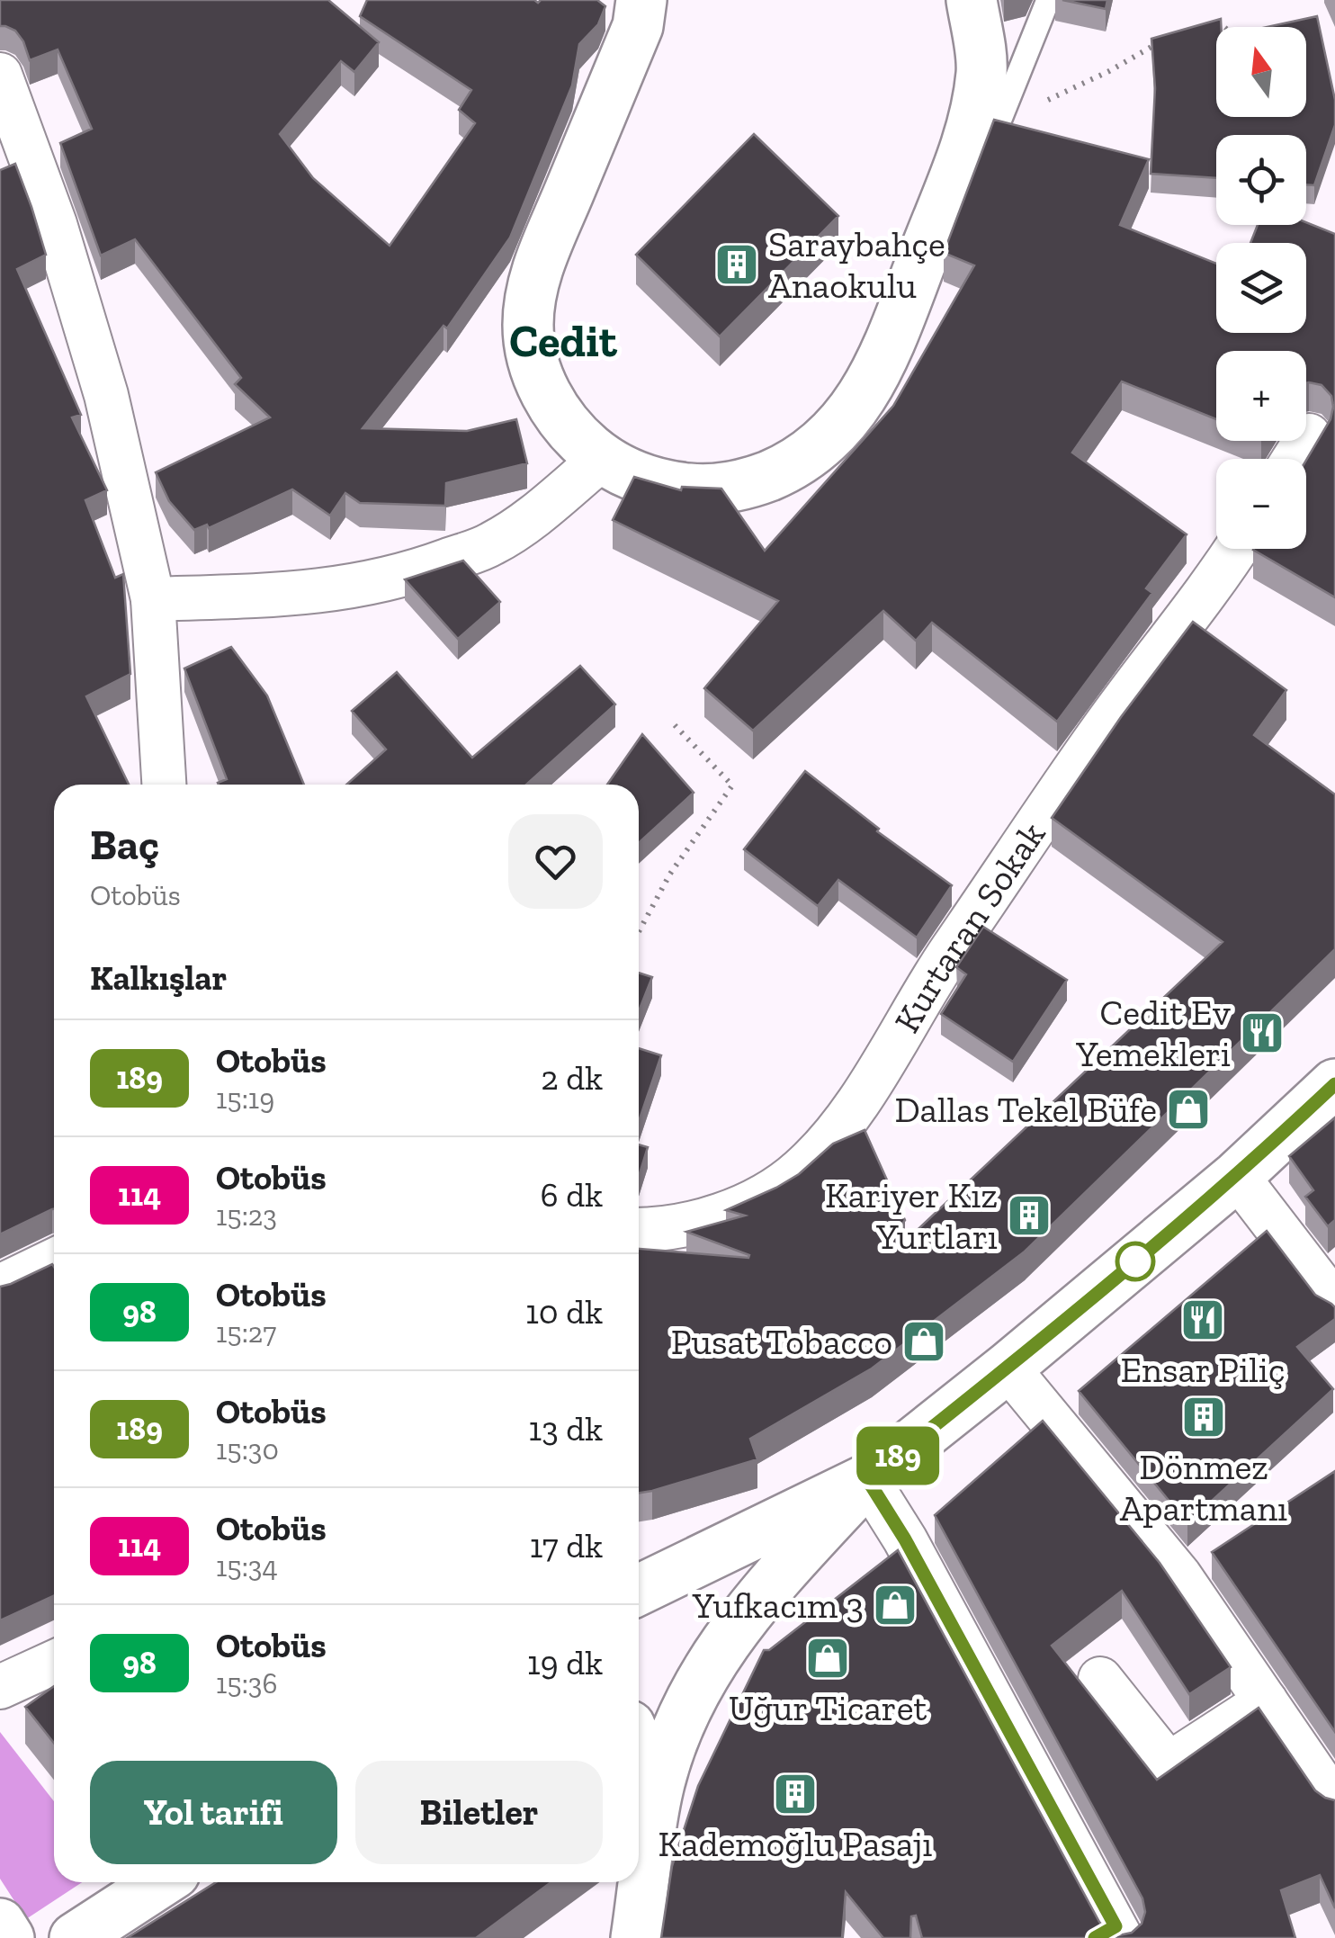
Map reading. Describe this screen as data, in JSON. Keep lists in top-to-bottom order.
{
  "streets": {
    "street": ["Kurtaran Sokak"]
  },
  "districts": ["Cedit"],
  "places": {
    "building": [
      "Saraybahçe Anaokulu",
      "Kariyer Kız Yurtları",
      "Dönmez Apartmanı",
      "Kademoğlu Pasajı"
    ],
    "restaurant": ["Cedit Ev Yemekleri", "Ensar Piliç"],
    "shop": [
      "Dallas Tekel Büfe",
      "Pusat Tobacco",
      "Yufkacım 3",
      "Uğur Ticaret"
    ]
  },
  "lines": ["bus line 189"],
  "north": "top",
  "page": {
    "on_map": "189",
    "map_buttons": ["+", "−"],
    "heading": [
      ["Baç", "Otobüs"],
      "Kalkışlar"
    ],
    "list": [
      {
        "mark": "189",
        "name": "Otobüs",
        "note": "15:19",
        "value": "2 dk"
      },
      {
        "mark": "114",
        "name": "Otobüs",
        "note": "15:23",
        "value": "6 dk"
      },
      {
        "mark": "98",
        "name": "Otobüs",
        "note": "15:27",
        "value": "10 dk"
      },
      {
        "mark": "189",
        "name": "Otobüs",
        "note": "15:30",
        "value": "13 dk"
      },
      {
        "mark": "114",
        "name": "Otobüs",
        "note": "15:34",
        "value": "17 dk"
      },
      {
        "mark": "98",
        "name": "Otobüs",
        "note": "15:36",
        "value": "19 dk"
      }
    ],
    "buttons": ["Yol tarifi", "Biletler"]
  }
}
